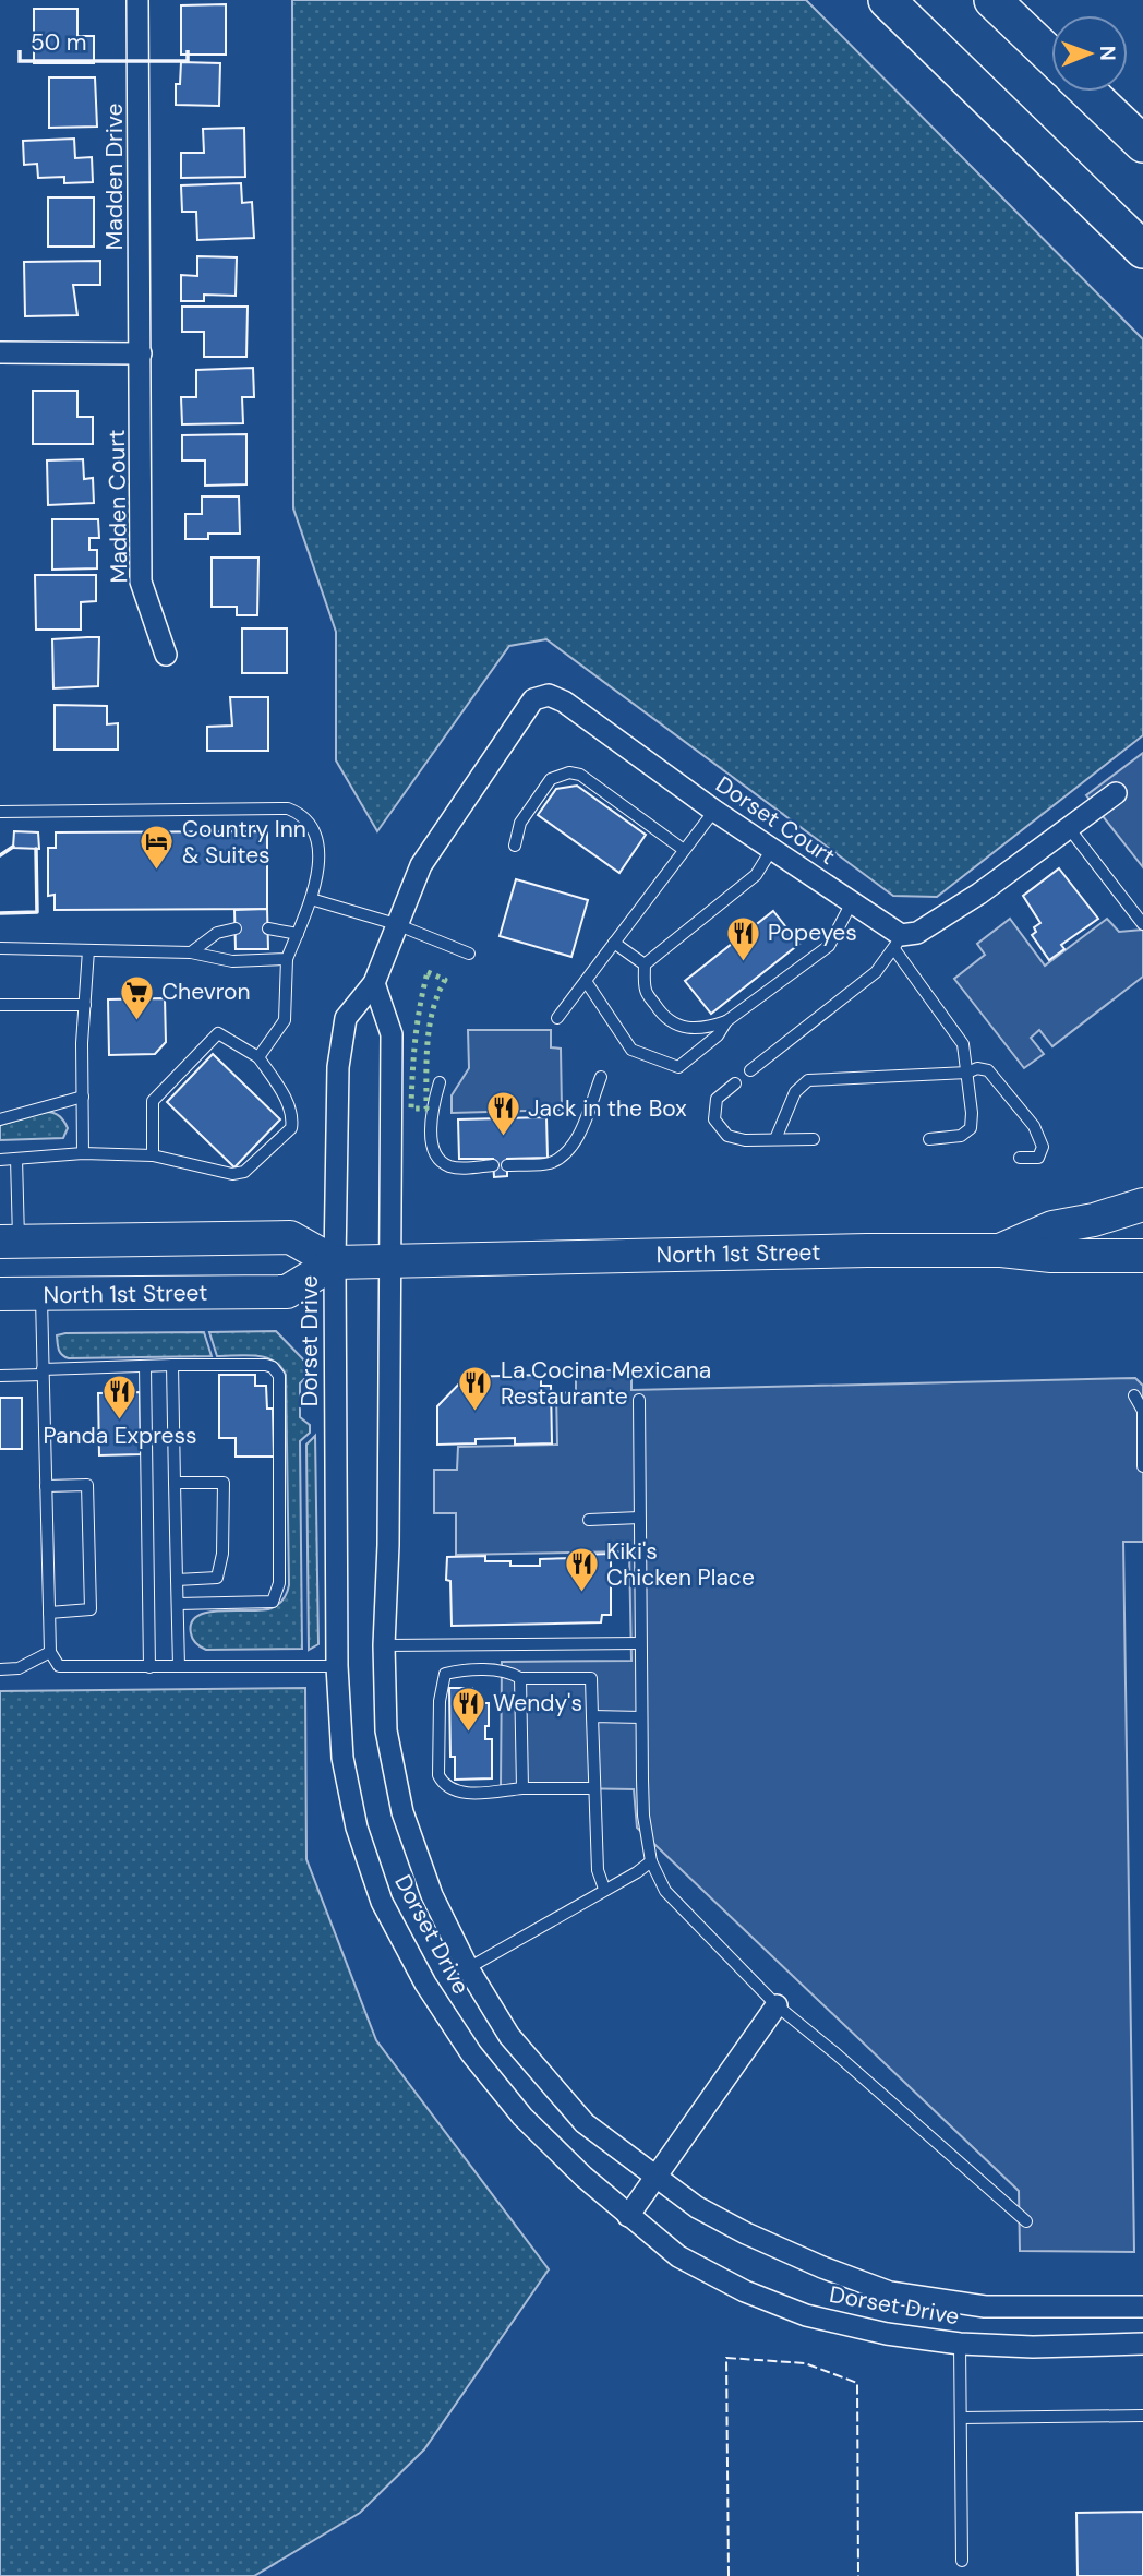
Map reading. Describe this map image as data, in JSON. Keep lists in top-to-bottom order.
{
  "streets": {
    "main road": ["North 1st Street"],
    "street": [
      "Madden Drive",
      "Madden Court",
      "Dorset Court",
      "Dorset Drive"
    ]
  },
  "crossings": [
    ["Madden Drive", "Madden Court"],
    ["Dorset Court", "Dorset Drive"],
    ["North 1st Street", "Dorset Drive"]
  ],
  "places": {
    "hotel": ["Country Inn & Suites"],
    "restaurant": [
      "Popeyes",
      "Jack in the Box",
      "La Cocina Mexicana Restaurante",
      "Panda Express",
      "Kiki's Chicken Place",
      "Wendy's"
    ],
    "supermarket": ["Chevron"]
  },
  "scale_bar": "50 m",
  "north": "right"
}
